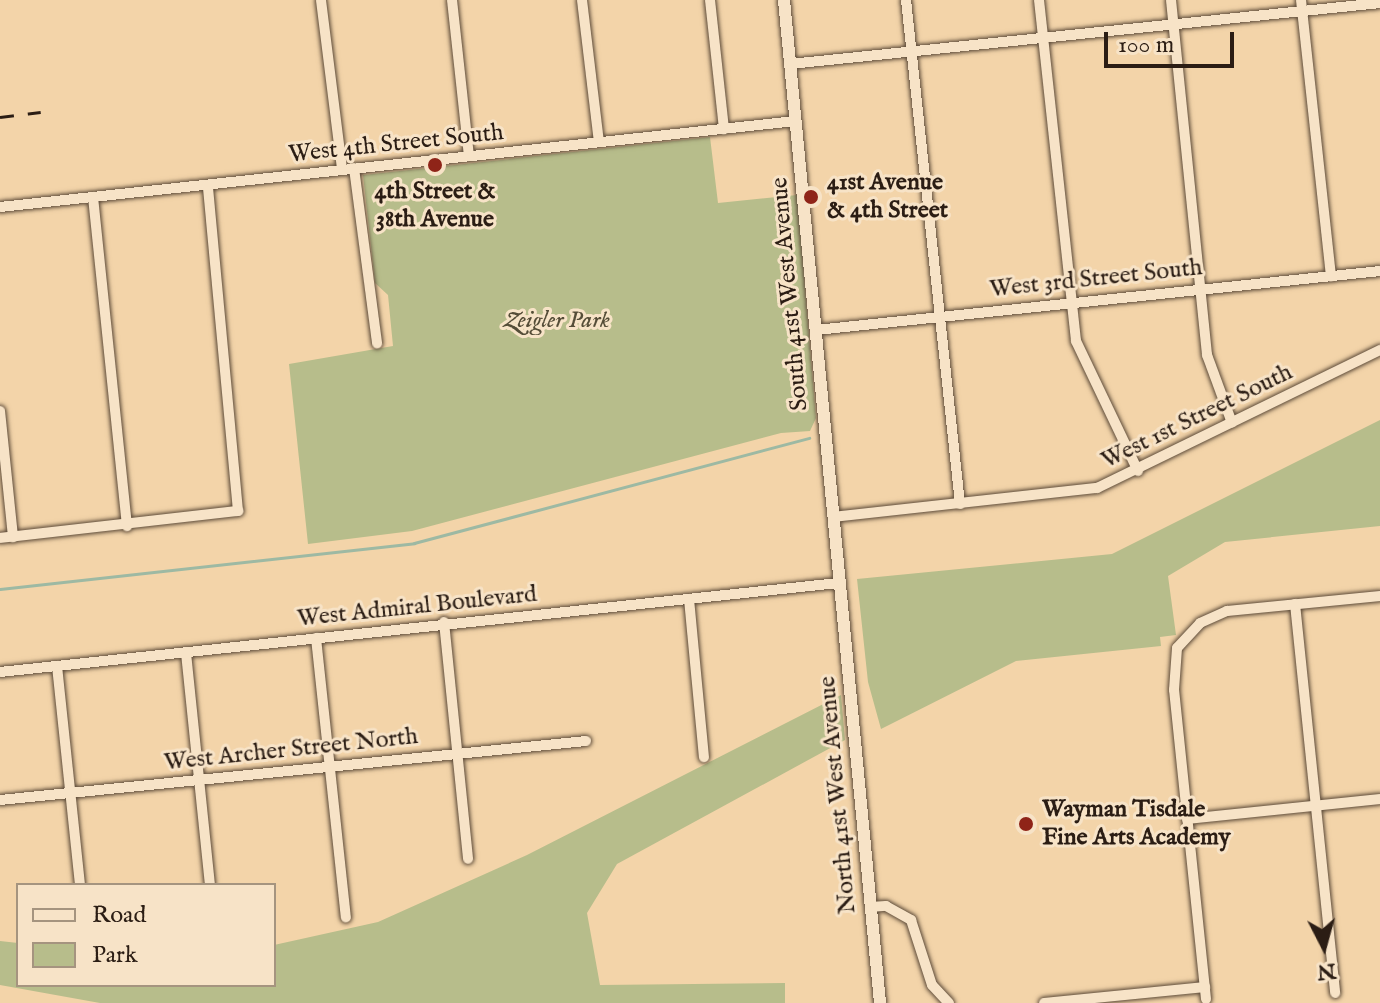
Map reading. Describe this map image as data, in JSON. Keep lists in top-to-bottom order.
{
  "streets": {
    "street": [
      "West 4th Street South",
      "West 3rd Street South",
      "South 41st West Avenue",
      "West 1st Street South",
      "West Admiral Boulevard",
      "West Archer Street North",
      "North 41st West Avenue"
    ]
  },
  "crossings": [
    ["West 4th Street South", "South 41st West Avenue"],
    ["West 3rd Street South", "South 41st West Avenue"],
    ["South 41st West Avenue", "West 1st Street South"],
    ["South 41st West Avenue", "West Admiral Boulevard"],
    ["South 41st West Avenue", "North 41st West Avenue"],
    ["West Admiral Boulevard", "North 41st West Avenue"]
  ],
  "parks": ["Zeigler Park"],
  "places": ["4th Street & 38th Avenue", "41st Avenue & 4th Street", "Wayman Tisdale Fine Arts Academy"],
  "legend": ["Road", "Park"],
  "scale_bar": "100 m",
  "north": "bottom"
}
